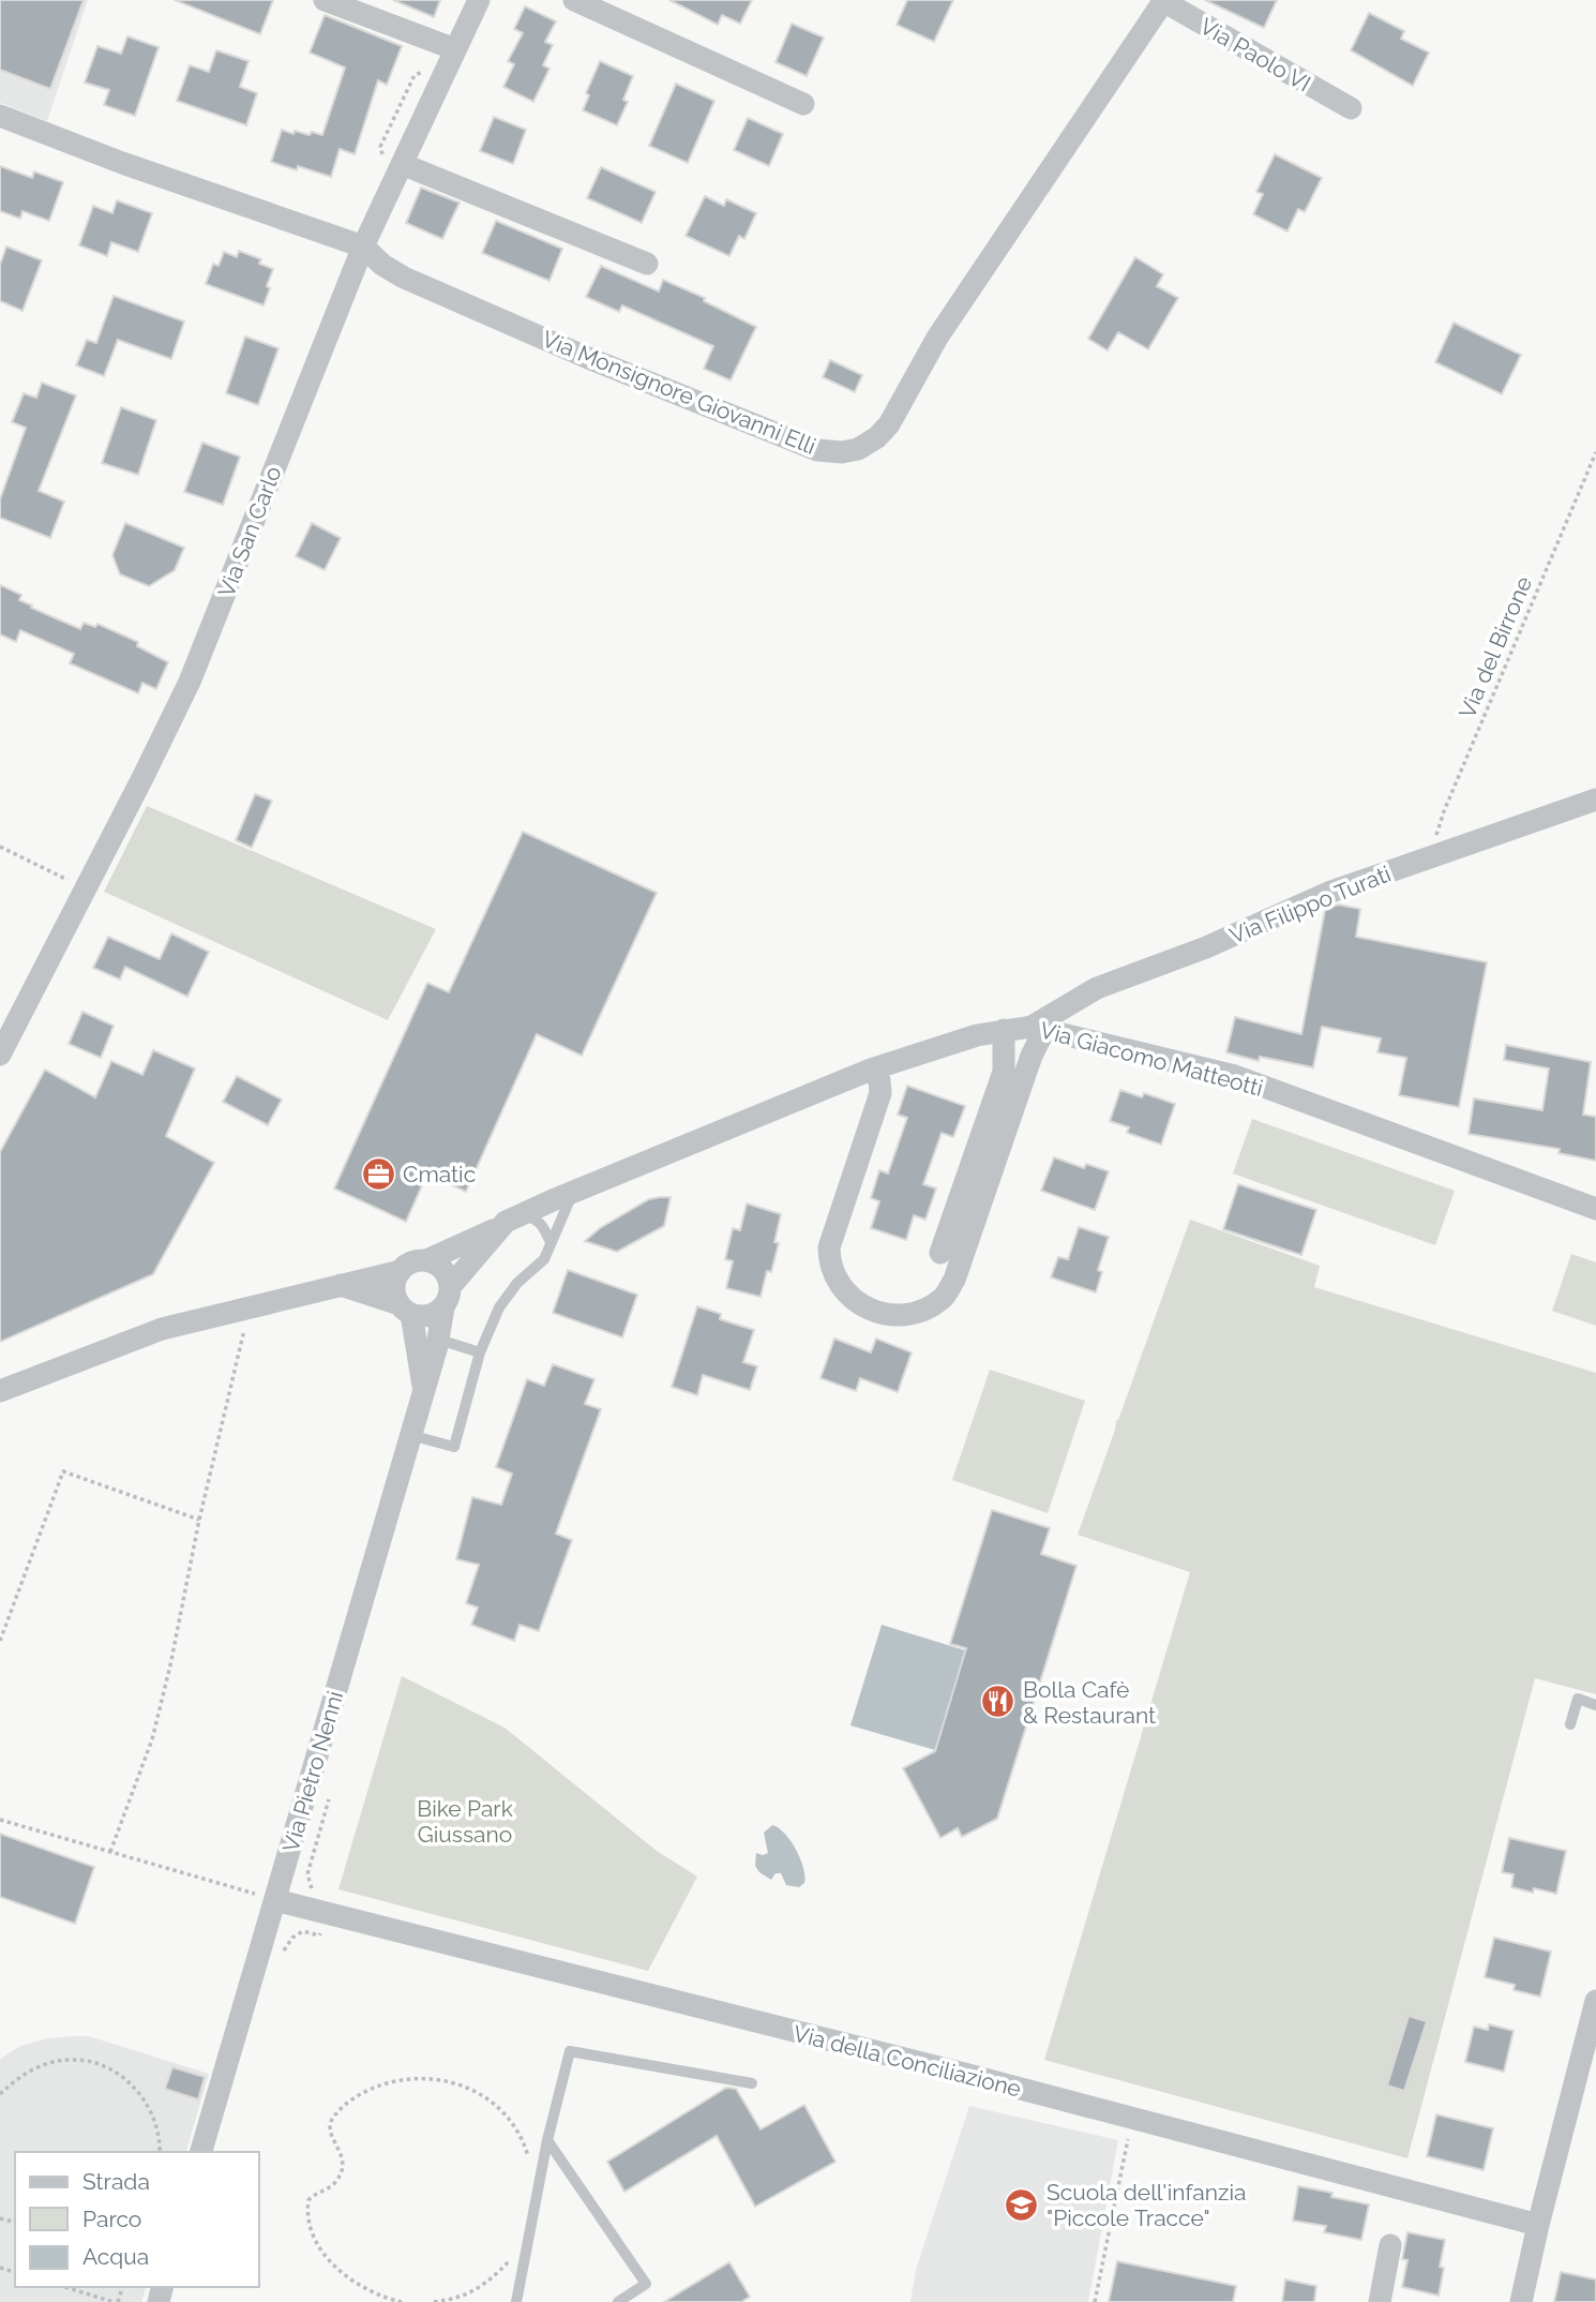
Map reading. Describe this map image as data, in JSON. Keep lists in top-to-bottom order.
{
  "streets": {
    "street": [
      "Via Paolo VI",
      "Via Monsignore Giovanni Elli",
      "Via San Carlo",
      "Via Filippo Turati",
      "Via Giacomo Matteotti",
      "Via Pietro Nenni",
      "Via della Conciliazione"
    ],
    "path": ["Via del Birrone"]
  },
  "crossings": [
    ["Via Paolo VI", "Via Monsignore Giovanni Elli"],
    ["Via Monsignore Giovanni Elli", "Via San Carlo"],
    ["Via del Birrone", "Via Filippo Turati"],
    ["Via Filippo Turati", "Via Giacomo Matteotti"],
    ["Via Giacomo Matteotti", "Via Pietro Nenni"],
    ["Via Pietro Nenni", "Via della Conciliazione"]
  ],
  "parks": ["Bike Park Giussano"],
  "places": {
    "office": ["Cmatic"],
    "restaurant": ["Bolla Cafè & Restaurant"],
    "school or university": ["Scuola dell'infanzia \"Piccole Tracce\""]
  },
  "legend": ["Strada", "Parco", "Acqua"]
}
